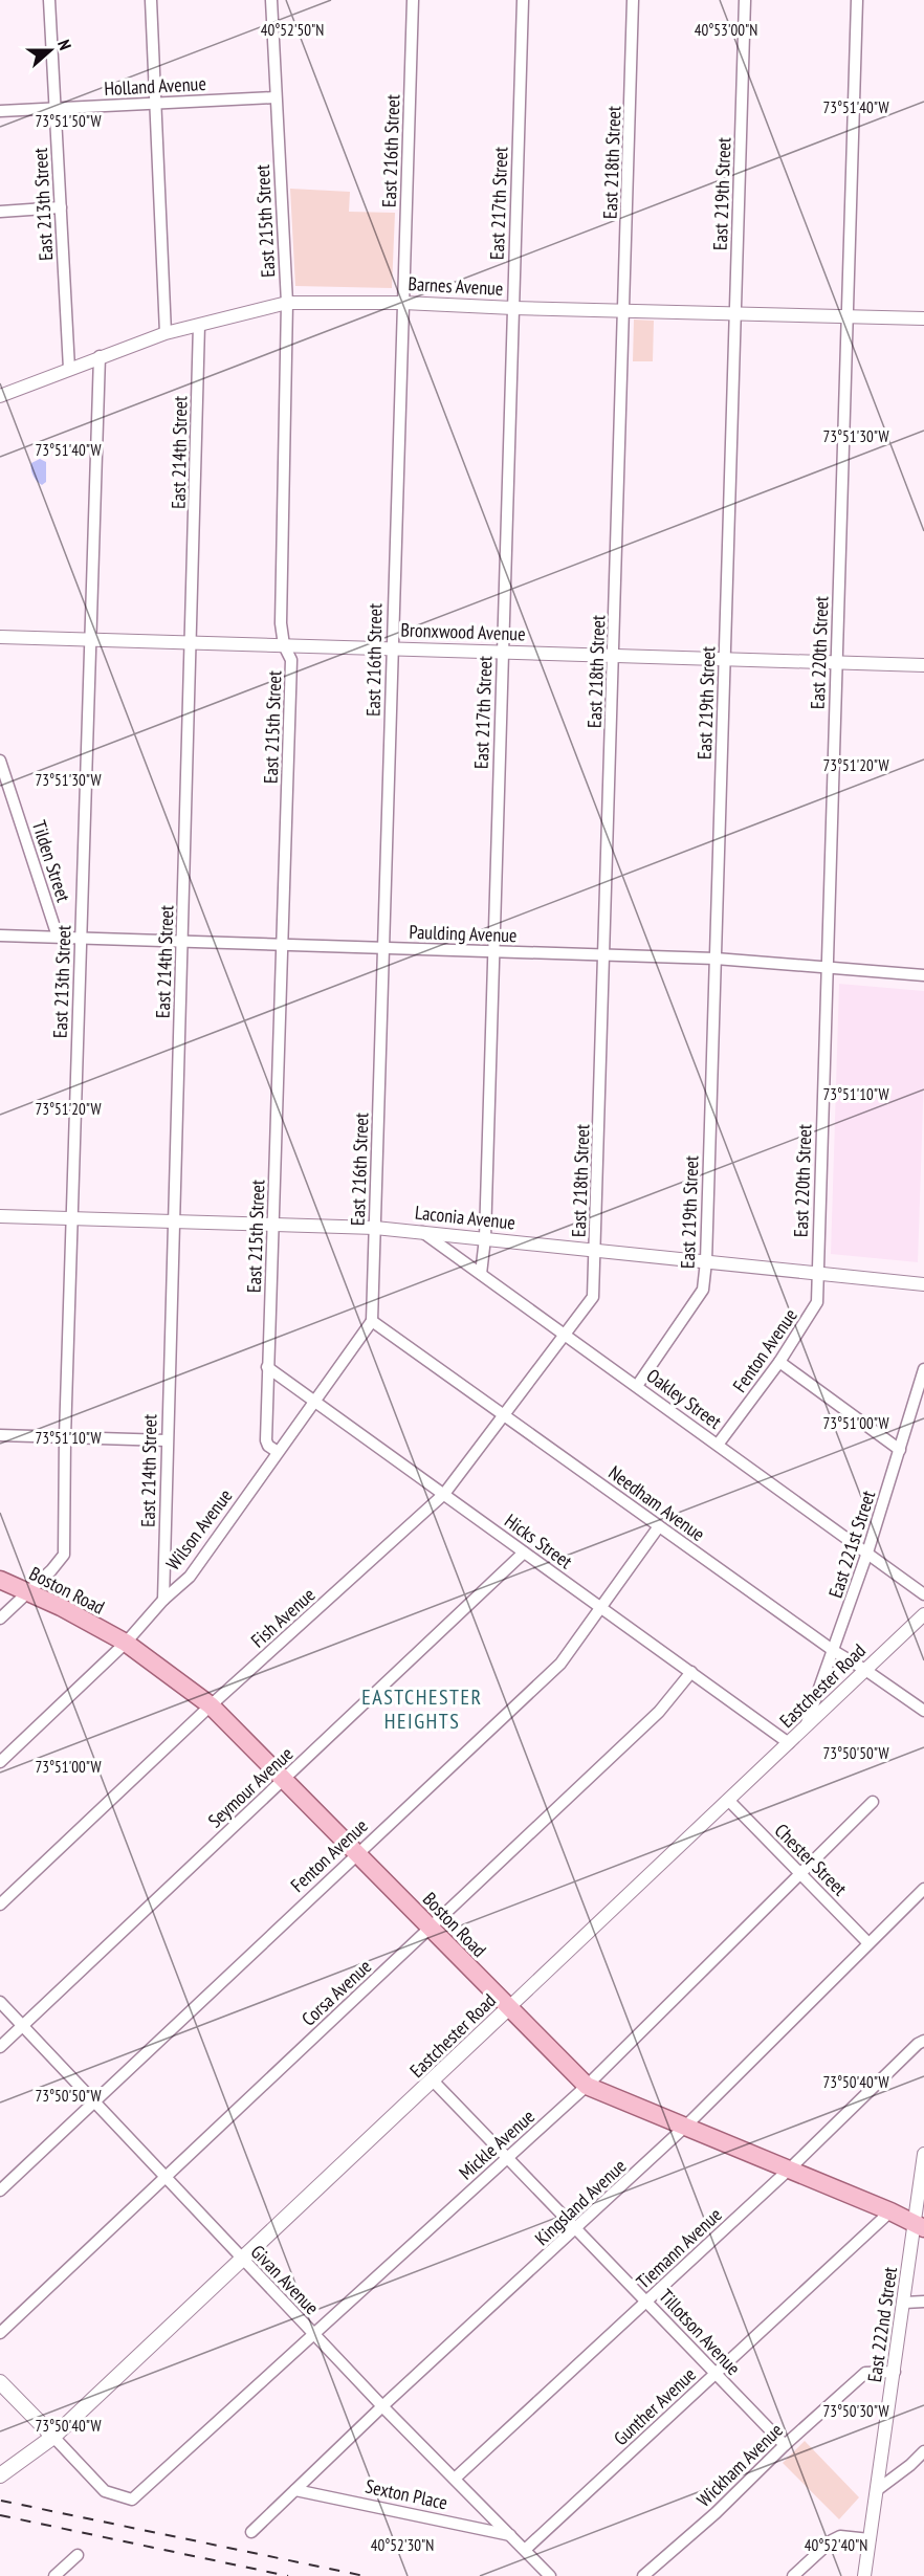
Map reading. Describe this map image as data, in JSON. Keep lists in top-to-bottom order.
{
  "streets": {
    "main road": ["Boston Road", "Eastchester Road"],
    "street": [
      "Holland Avenue",
      "East 216th Street",
      "East 218th Street",
      "East 219th Street",
      "East 217th Street",
      "East 213th Street",
      "East 215th Street",
      "Barnes Avenue",
      "East 214th Street",
      "Bronxwood Avenue",
      "East 220th Street",
      "Tilden Street",
      "Paulding Avenue",
      "Laconia Avenue",
      "Fenton Avenue",
      "Oakley Street",
      "Needham Avenue",
      "Wilson Avenue",
      "Hicks Street",
      "East 221st Street",
      "Fish Avenue",
      "Seymour Avenue",
      "Chester Street",
      "Corsa Avenue",
      "Mickle Avenue",
      "Kingsland Avenue",
      "Tiemann Avenue",
      "Givan Avenue",
      "East 222nd Street",
      "Tillotson Avenue",
      "Gunther Avenue",
      "Wickham Avenue",
      "Sexton Place"
    ]
  },
  "crossings": [
    ["Holland Avenue", "East 213th Street"],
    ["Holland Avenue", "East 215th Street"],
    ["East 216th Street", "Barnes Avenue"],
    ["East 216th Street", "Bronxwood Avenue"],
    ["East 216th Street", "Paulding Avenue"],
    ["East 216th Street", "Laconia Avenue"],
    ["East 216th Street", "Needham Avenue"],
    ["East 216th Street", "Wilson Avenue"],
    ["East 218th Street", "Barnes Avenue"],
    ["East 218th Street", "Bronxwood Avenue"],
    ["East 218th Street", "Paulding Avenue"],
    ["East 218th Street", "Laconia Avenue"],
    ["East 218th Street", "Oakley Street"],
    ["East 218th Street", "Fish Avenue"],
    ["East 219th Street", "Barnes Avenue"],
    ["East 219th Street", "Bronxwood Avenue"],
    ["East 219th Street", "Paulding Avenue"],
    ["East 219th Street", "Laconia Avenue"],
    ["East 219th Street", "Oakley Street"],
    ["East 217th Street", "Barnes Avenue"],
    ["East 217th Street", "Bronxwood Avenue"],
    ["East 217th Street", "Paulding Avenue"],
    ["East 217th Street", "Laconia Avenue"],
    ["East 217th Street", "Oakley Street"],
    ["East 213th Street", "Barnes Avenue"],
    ["East 213th Street", "Bronxwood Avenue"],
    ["East 213th Street", "Paulding Avenue"],
    ["East 213th Street", "Laconia Avenue"],
    ["East 213th Street", "Boston Road"],
    ["East 215th Street", "Barnes Avenue"],
    ["East 215th Street", "Bronxwood Avenue"],
    ["East 215th Street", "Paulding Avenue"],
    ["East 215th Street", "Laconia Avenue"],
    ["East 215th Street", "Wilson Avenue"],
    ["East 215th Street", "Hicks Street"],
    ["Barnes Avenue", "East 214th Street"],
    ["Barnes Avenue", "East 220th Street"],
    ["East 214th Street", "Bronxwood Avenue"],
    ["East 214th Street", "Paulding Avenue"],
    ["East 214th Street", "Laconia Avenue"],
    ["East 214th Street", "Wilson Avenue"],
    ["Bronxwood Avenue", "East 220th Street"],
    ["East 220th Street", "Paulding Avenue"],
    ["East 220th Street", "Laconia Avenue"],
    ["East 220th Street", "Fenton Avenue"],
    ["Tilden Street", "Paulding Avenue"],
    ["Laconia Avenue", "Oakley Street"],
    ["Fenton Avenue", "Oakley Street"],
    ["Fenton Avenue", "Needham Avenue"],
    ["Fenton Avenue", "Hicks Street"],
    ["Fenton Avenue", "Boston Road"],
    ["Fenton Avenue", "Givan Avenue"],
    ["Oakley Street", "East 221st Street"],
    ["Oakley Street", "Fish Avenue"],
    ["Needham Avenue", "Wilson Avenue"],
    ["Needham Avenue", "East 221st Street"],
    ["Needham Avenue", "Fish Avenue"],
    ["Needham Avenue", "Eastchester Road"],
    ["Wilson Avenue", "Hicks Street"],
    ["Wilson Avenue", "Boston Road"],
    ["Hicks Street", "Fish Avenue"],
    ["Hicks Street", "Eastchester Road"],
    ["Hicks Street", "Seymour Avenue"],
    ["Hicks Street", "Corsa Avenue"],
    ["East 221st Street", "Eastchester Road"],
    ["Boston Road", "Fish Avenue"],
    ["Boston Road", "Eastchester Road"],
    ["Boston Road", "Seymour Avenue"],
    ["Boston Road", "Corsa Avenue"],
    ["Boston Road", "Mickle Avenue"],
    ["Boston Road", "Kingsland Avenue"],
    ["Boston Road", "Tiemann Avenue"],
    ["Boston Road", "East 222nd Street"],
    ["Boston Road", "Gunther Avenue"],
    ["Eastchester Road", "Chester Street"],
    ["Eastchester Road", "Mickle Avenue"],
    ["Eastchester Road", "Givan Avenue"],
    ["Eastchester Road", "Tillotson Avenue"],
    ["Seymour Avenue", "Givan Avenue"],
    ["Chester Street", "Mickle Avenue"],
    ["Chester Street", "Kingsland Avenue"],
    ["Corsa Avenue", "Givan Avenue"],
    ["Mickle Avenue", "Givan Avenue"],
    ["Mickle Avenue", "Tillotson Avenue"],
    ["Kingsland Avenue", "Givan Avenue"],
    ["Kingsland Avenue", "Tillotson Avenue"],
    ["Kingsland Avenue", "Sexton Place"],
    ["Tiemann Avenue", "Givan Avenue"],
    ["Tiemann Avenue", "Tillotson Avenue"],
    ["Givan Avenue", "Gunther Avenue"],
    ["Givan Avenue", "Sexton Place"],
    ["East 222nd Street", "Wickham Avenue"],
    ["Tillotson Avenue", "Gunther Avenue"],
    ["Tillotson Avenue", "Wickham Avenue"]
  ],
  "districts": ["EASTCHESTER HEIGHTS"],
  "north": "right",
  "coordinates": [
    "40°52'50\"N",
    "40°53'00\"N",
    "73°51'40\"W",
    "73°51'50\"W",
    "73°51'30\"W",
    "73°51'20\"W",
    "73°51'10\"W",
    "73°51'00\"W",
    "73°50'50\"W",
    "73°50'40\"W",
    "73°50'30\"W",
    "40°52'30\"N",
    "40°52'40\"N"
  ]
}
